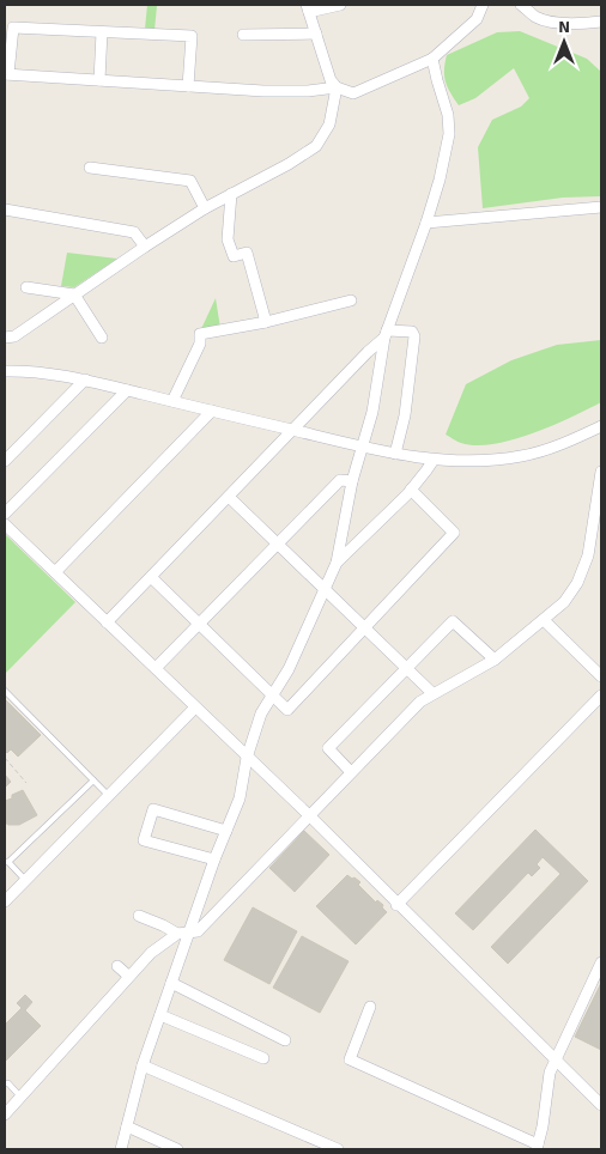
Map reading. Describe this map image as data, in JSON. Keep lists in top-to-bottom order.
{
  "north": "top"
}
